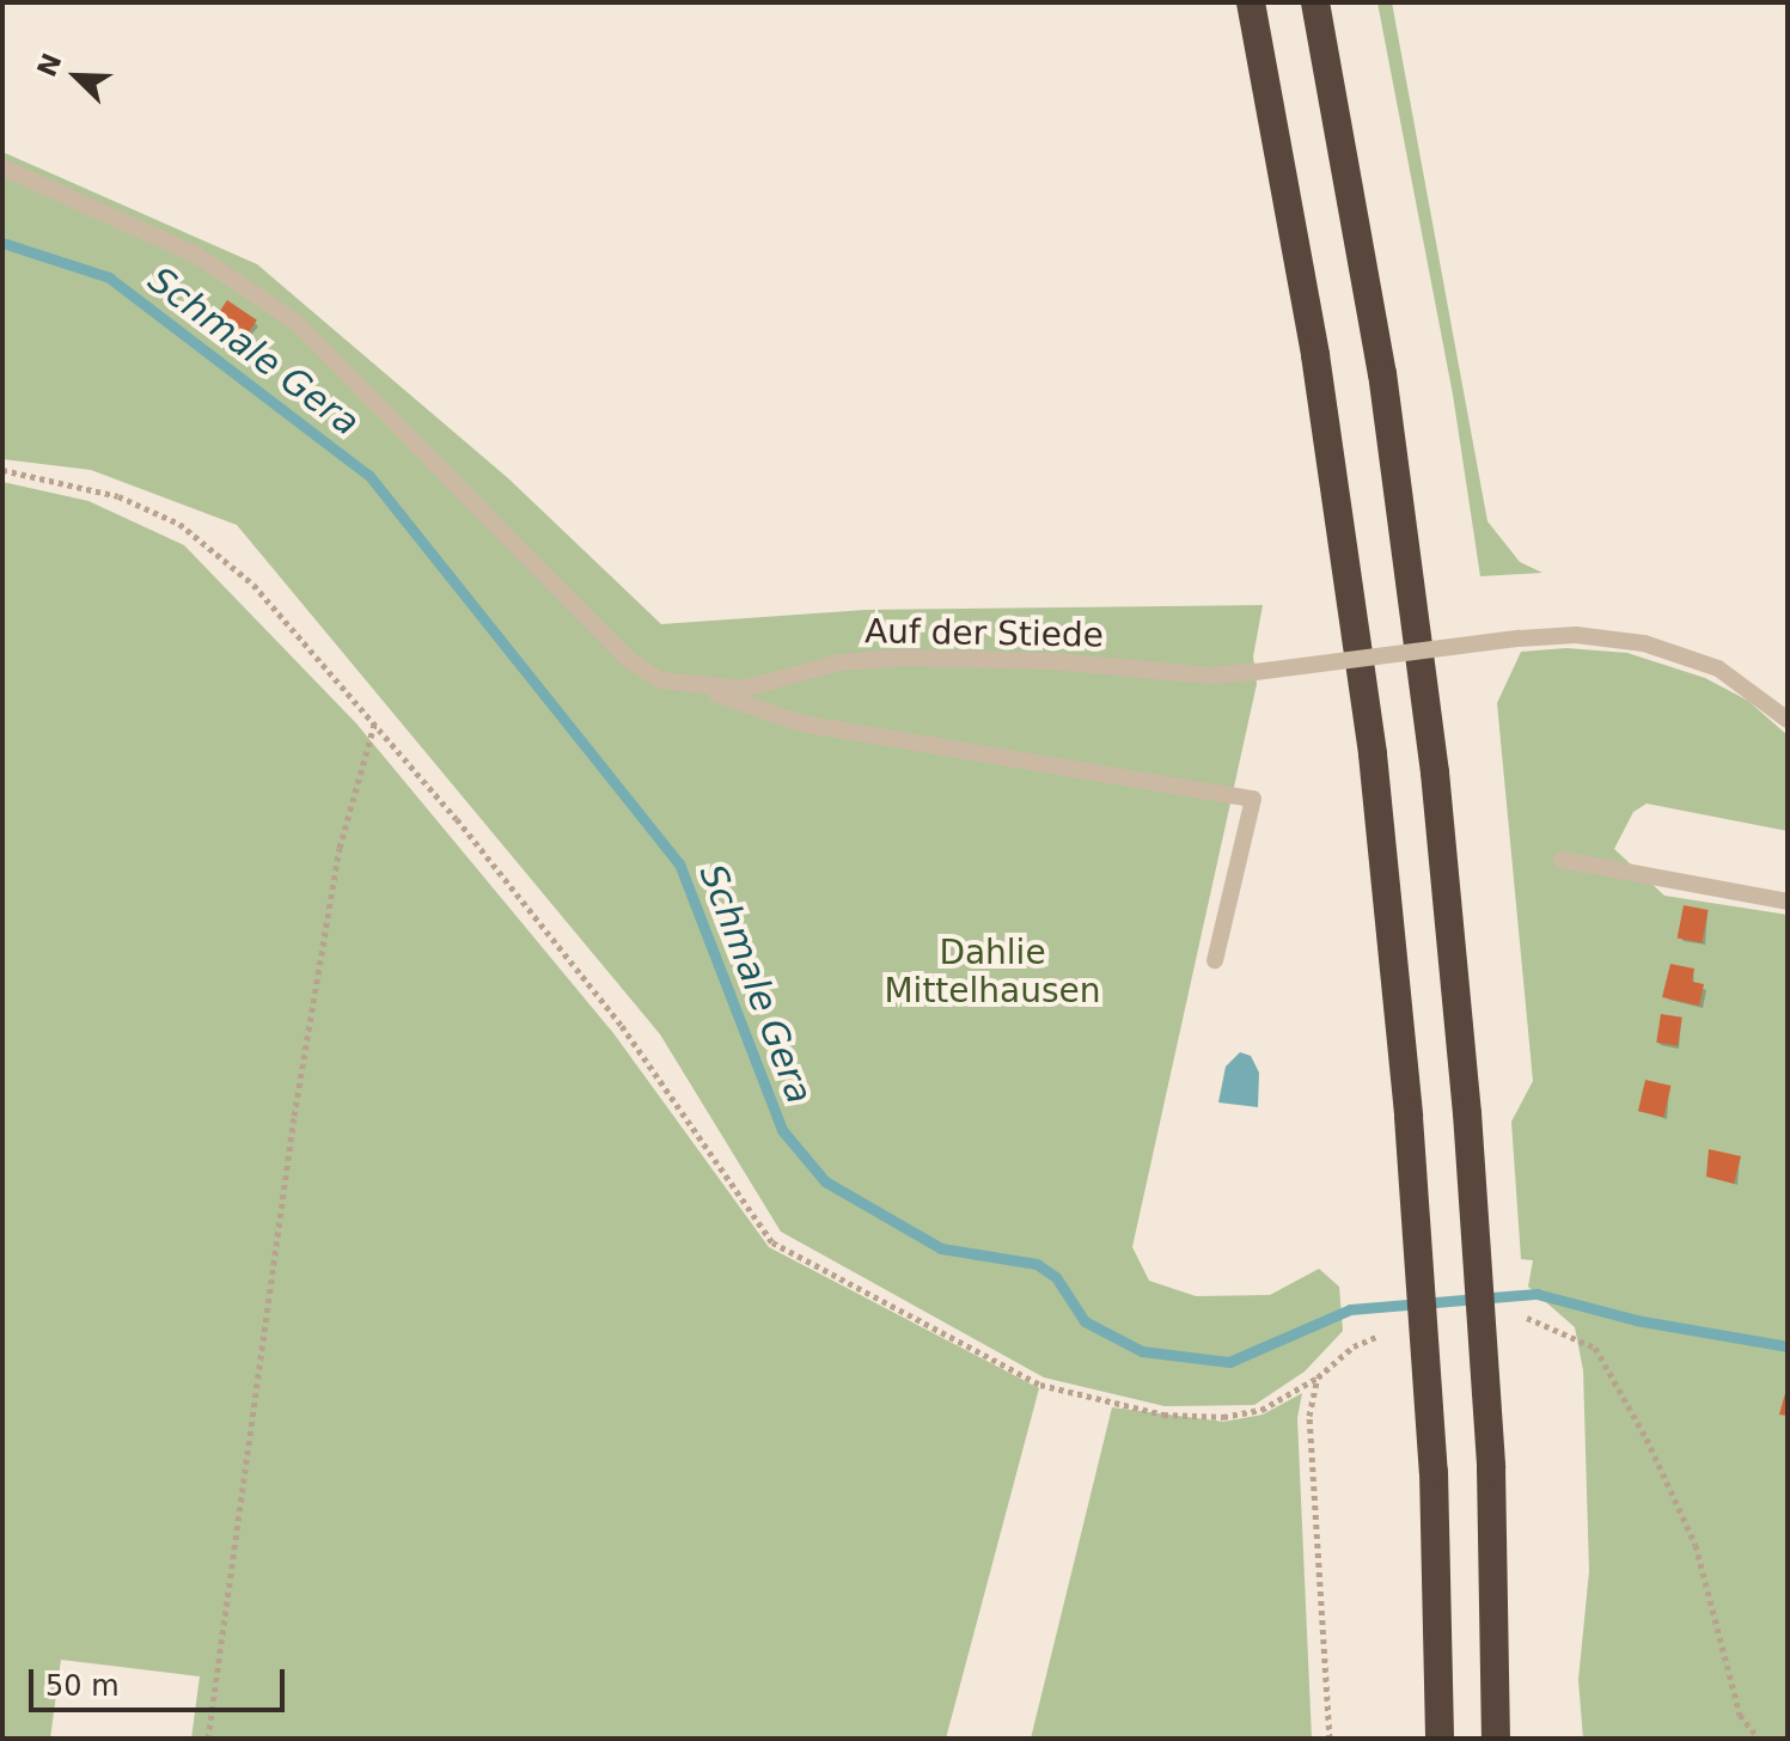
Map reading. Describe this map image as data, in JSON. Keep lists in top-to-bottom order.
{
  "streets": {
    "lane": ["Auf der Stiede"]
  },
  "water": ["Schmale Gera"],
  "parks": ["Dahlie Mittelhausen"],
  "scale_bar": "50 m",
  "north": "top left"
}
